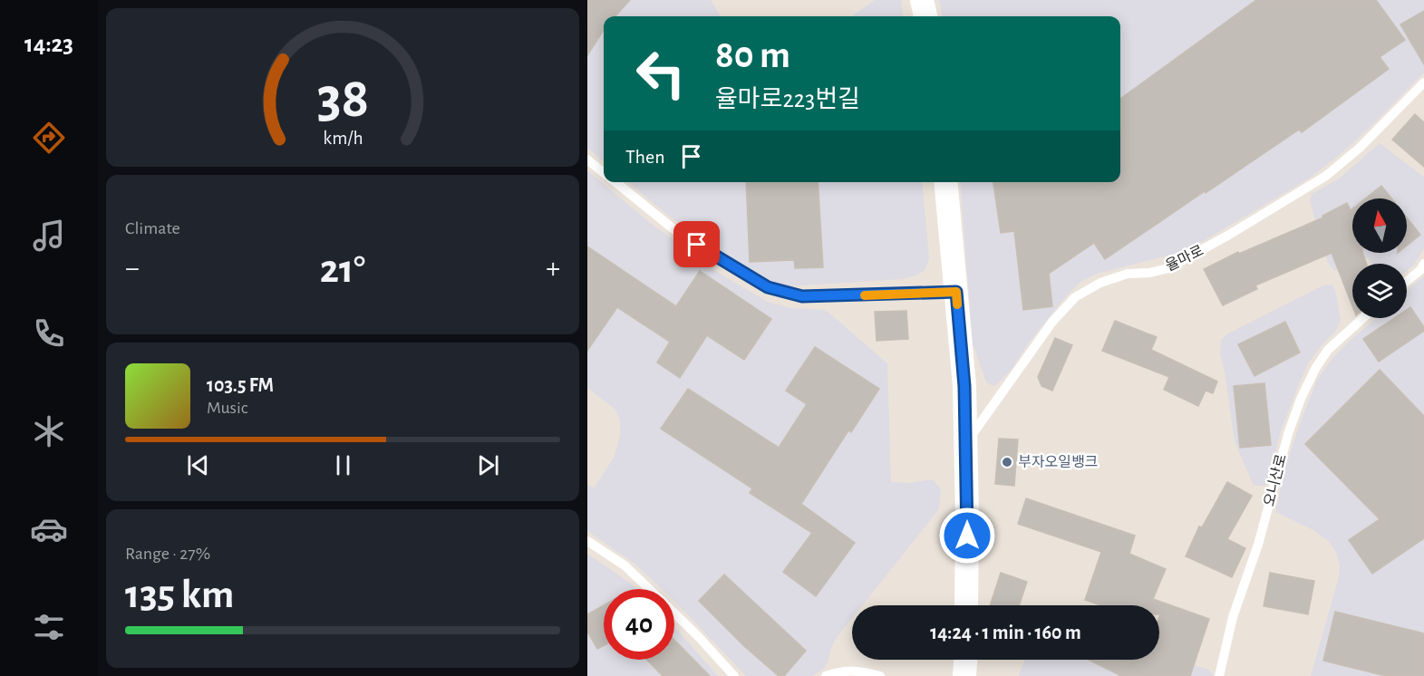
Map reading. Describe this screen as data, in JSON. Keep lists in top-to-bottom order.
{
  "streets": {
    "lane": ["율마로", "오니산로"]
  },
  "places": ["부자오일뱅크"],
  "north": "top",
  "page": {
    "tabs": "14:23",
    "turn": ["80 m", "율마로223번길"],
    "then": "Then",
    "tile": [
      "Climate",
      ["Range · 27%", "135 km"]
    ],
    "heat": ["−", "21°", "+"],
    "song": ["103.5 FM", "Music"],
    "limit": "40",
    "trip": "14:24 · 1 min · 160 m",
    "gauge": ["38", "km/h"]
  }
}
